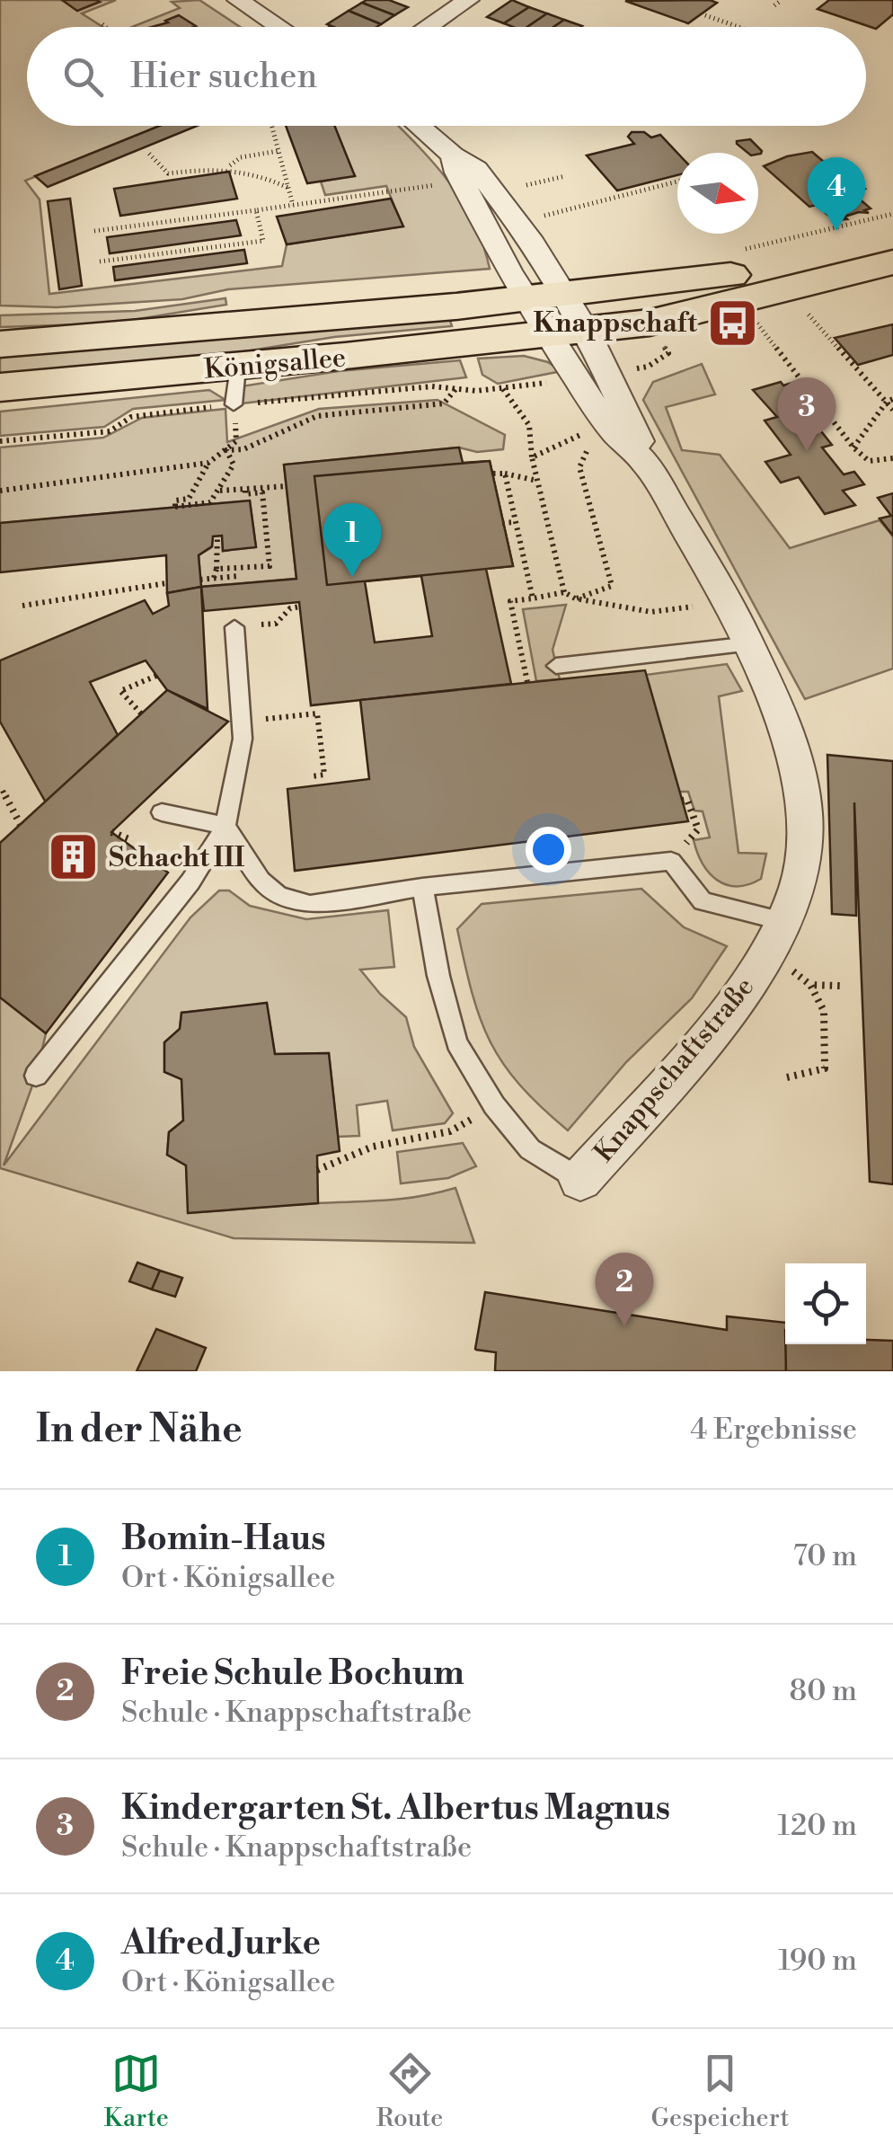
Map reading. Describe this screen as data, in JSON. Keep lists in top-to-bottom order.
{
  "streets": {
    "main road": ["Königsallee"],
    "street": ["Knappschaftstraße"]
  },
  "crossings": [
    ["Königsallee", "Knappschaftstraße"]
  ],
  "places": {
    "bus stop": ["Knappschaft"],
    "building": ["Schacht III"]
  },
  "north": "right",
  "page": {
    "search": "Hier suchen",
    "pins": [
      "4",
      "3",
      "1",
      "2"
    ],
    "heading": ["In der Nähe", "4 Ergebnisse"],
    "list": [
      {
        "mark": "1",
        "name": "Bomin-Haus",
        "note": "Ort · Königsallee",
        "value": "70 m"
      },
      {
        "mark": "2",
        "name": "Freie Schule Bochum",
        "note": "Schule · Knappschaftstraße",
        "value": "80 m"
      },
      {
        "mark": "3",
        "name": "Kindergarten St. Albertus Magnus",
        "note": "Schule · Knappschaftstraße",
        "value": "120 m"
      },
      {
        "mark": "4",
        "name": "Alfred Jurke",
        "note": "Ort · Königsallee",
        "value": "190 m"
      }
    ],
    "nav": ["Karte", "Route", "Gespeichert"]
  }
}
